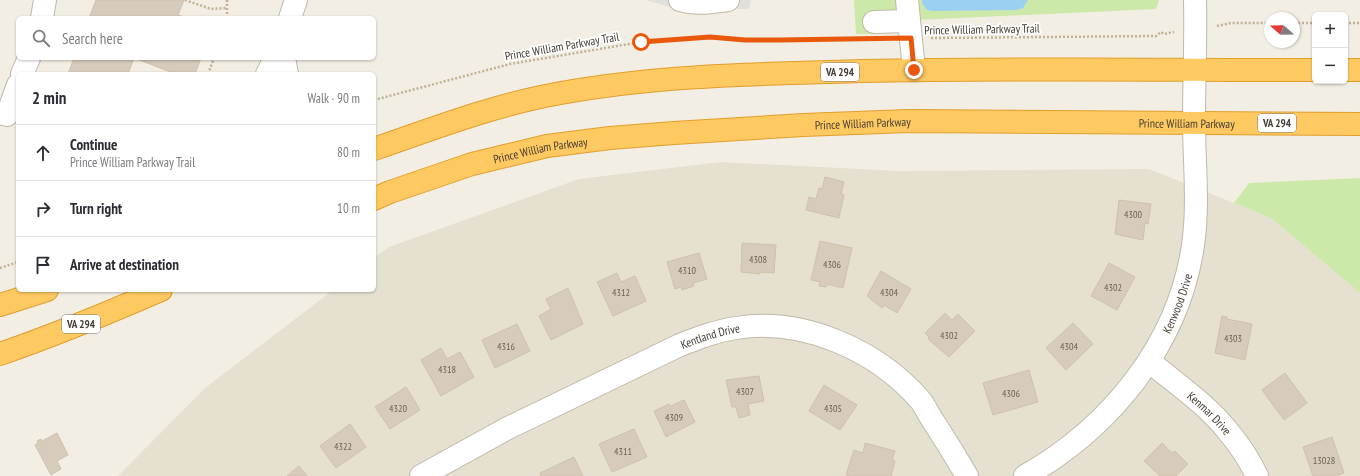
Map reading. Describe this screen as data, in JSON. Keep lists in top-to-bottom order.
{
  "streets": {
    "highway": ["VA 294", "Prince William Parkway"],
    "street": ["Kenwood Drive", "Kentland Drive", "Kenmar Drive"],
    "path": ["Prince William Parkway Trail"]
  },
  "crossings": [
    ["VA 294", "Kenwood Drive"],
    ["Prince William Parkway", "Kenwood Drive"],
    ["Kenwood Drive", "Kenmar Drive"]
  ],
  "house_numbers": [
    "4300",
    "4308",
    "4306",
    "4310",
    "4302",
    "4312",
    "4304",
    "4302",
    "4303",
    "4316",
    "4304",
    "4318",
    "4307",
    "4306",
    "4320",
    "4305",
    "4309",
    "4322",
    "4311",
    "13028"
  ],
  "north": "left",
  "page": {
    "map_buttons": ["+", "−"],
    "search": "Search here",
    "heading": ["2 min", "Walk · 90 m"],
    "list": [
      ["Continue", "Prince William Parkway Trail", "80 m"],
      ["Turn right", "10 m"],
      "Arrive at destination"
    ]
  }
}
